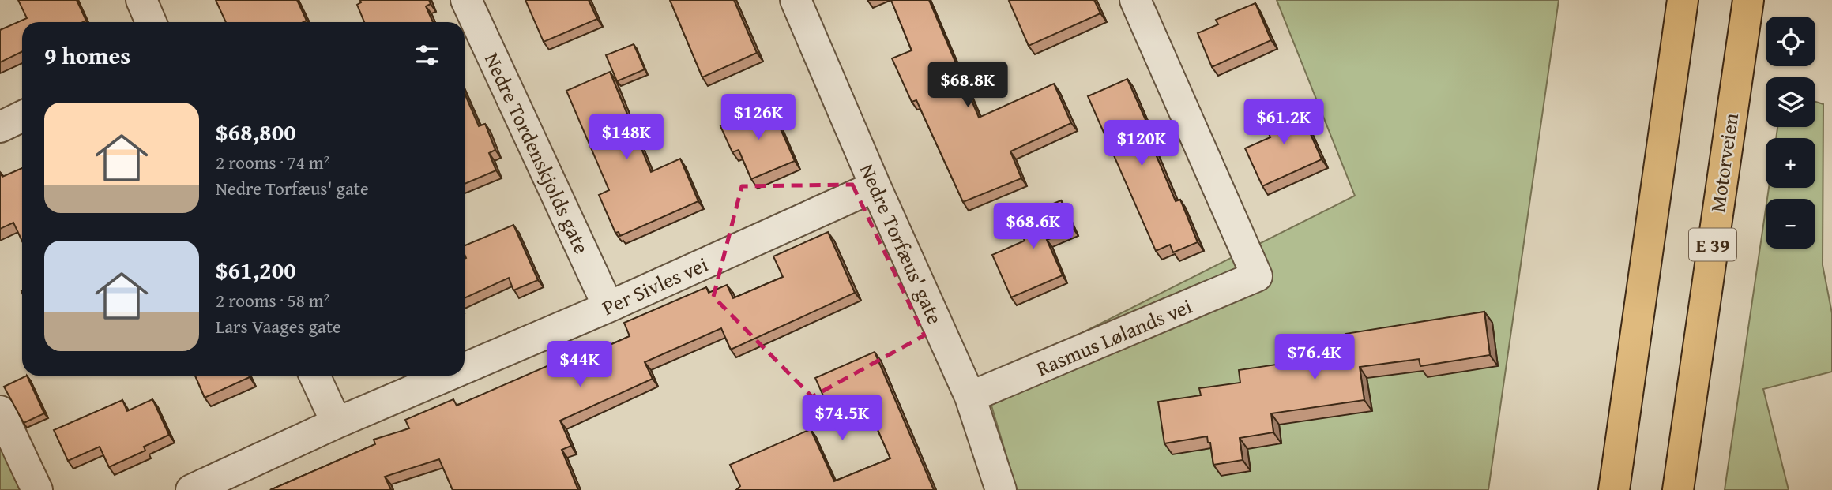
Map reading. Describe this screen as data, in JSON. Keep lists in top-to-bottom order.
{
  "streets": {
    "highway": ["Motorveien", "E 39"],
    "street": [
      "Nedre Tordenskjolds gate",
      "Nedre Torfæus' gate",
      "Per Sivles vei",
      "Rasmus Lølands vei"
    ]
  },
  "crossings": [
    ["Nedre Tordenskjolds gate", "Per Sivles vei"],
    ["Nedre Torfæus' gate", "Per Sivles vei"],
    ["Nedre Torfæus' gate", "Rasmus Lølands vei"]
  ],
  "page": {
    "map_buttons": ["+", "−"],
    "heading": "9 homes",
    "price": [
      "$68.8K",
      "$126K",
      "$61.2K",
      "$148K",
      "$120K",
      "$68.6K",
      "$76.4K",
      "$44K",
      "$74.5K"
    ],
    "list": [
      {
        "name": "$68,800",
        "note": "2 rooms · 74 m² · Nedre Torfæus' gate"
      },
      {
        "name": "$61,200",
        "note": "2 rooms · 58 m² · Lars Vaages gate"
      }
    ]
  }
}
